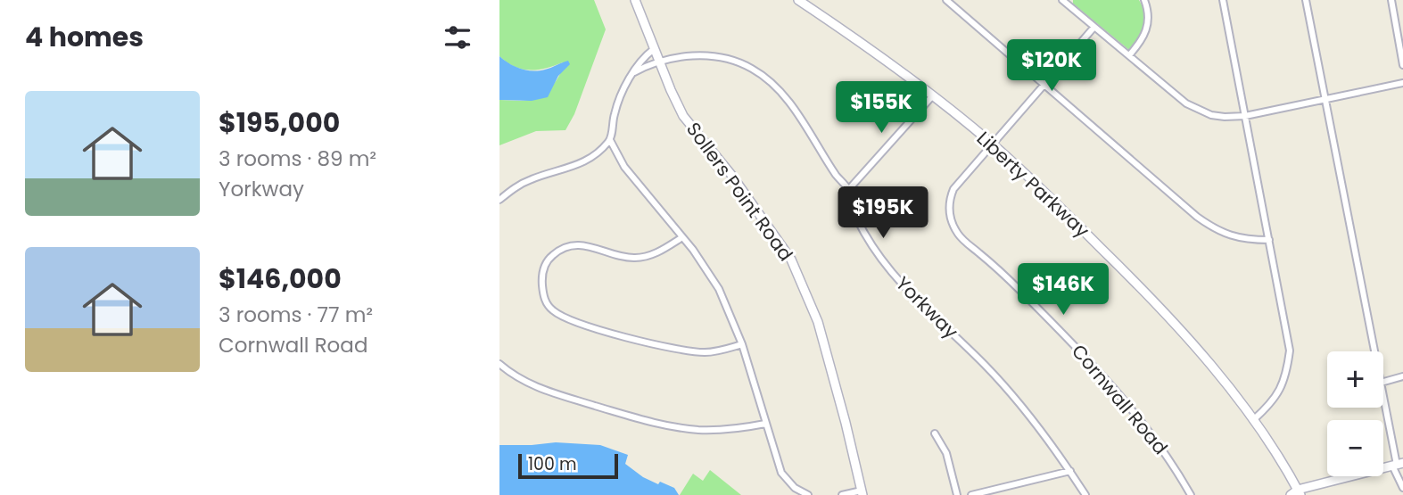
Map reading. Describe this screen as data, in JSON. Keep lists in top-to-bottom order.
{
  "streets": {
    "street": [
      "Liberty Parkway",
      "Sollers Point Road",
      "Yorkway",
      "Cornwall Road"
    ]
  },
  "crossings": [
    ["Liberty Parkway", "Cornwall Road"],
    ["Sollers Point Road", "Yorkway"]
  ],
  "scale_bar": "100 m",
  "page": {
    "heading": "4 homes",
    "price": [
      "$120K",
      "$155K",
      "$195K",
      "$146K"
    ],
    "list": [
      {
        "name": "$195,000",
        "note": "3 rooms · 89 m² · Yorkway"
      },
      {
        "name": "$146,000",
        "note": "3 rooms · 77 m² · Cornwall Road"
      }
    ],
    "map_buttons": ["+", "−"],
    "scale": "100 m"
  }
}
